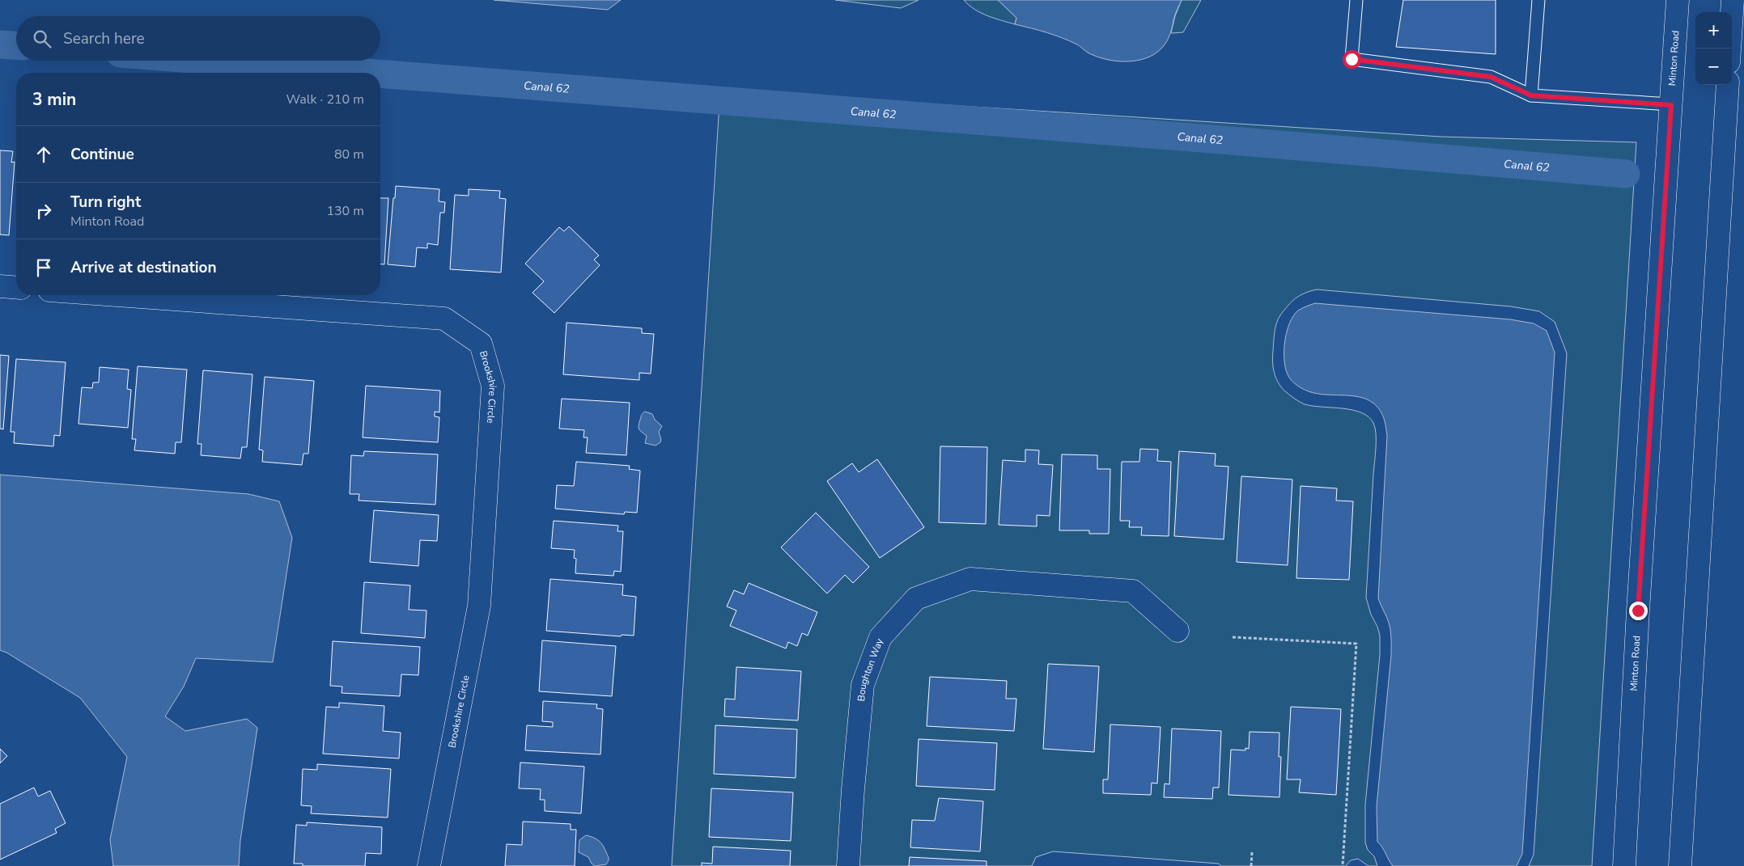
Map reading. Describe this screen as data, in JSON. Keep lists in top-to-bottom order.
{
  "streets": {
    "main road": ["Minton Road", "Brookshire Circle", "Boughton Way"]
  },
  "water": ["Canal 62"],
  "page": {
    "map_buttons": ["+", "−"],
    "search": "Search here",
    "heading": ["3 min", "Walk · 210 m"],
    "list": [
      ["Continue", "80 m"],
      ["Turn right", "Minton Road", "130 m"],
      "Arrive at destination"
    ]
  }
}
